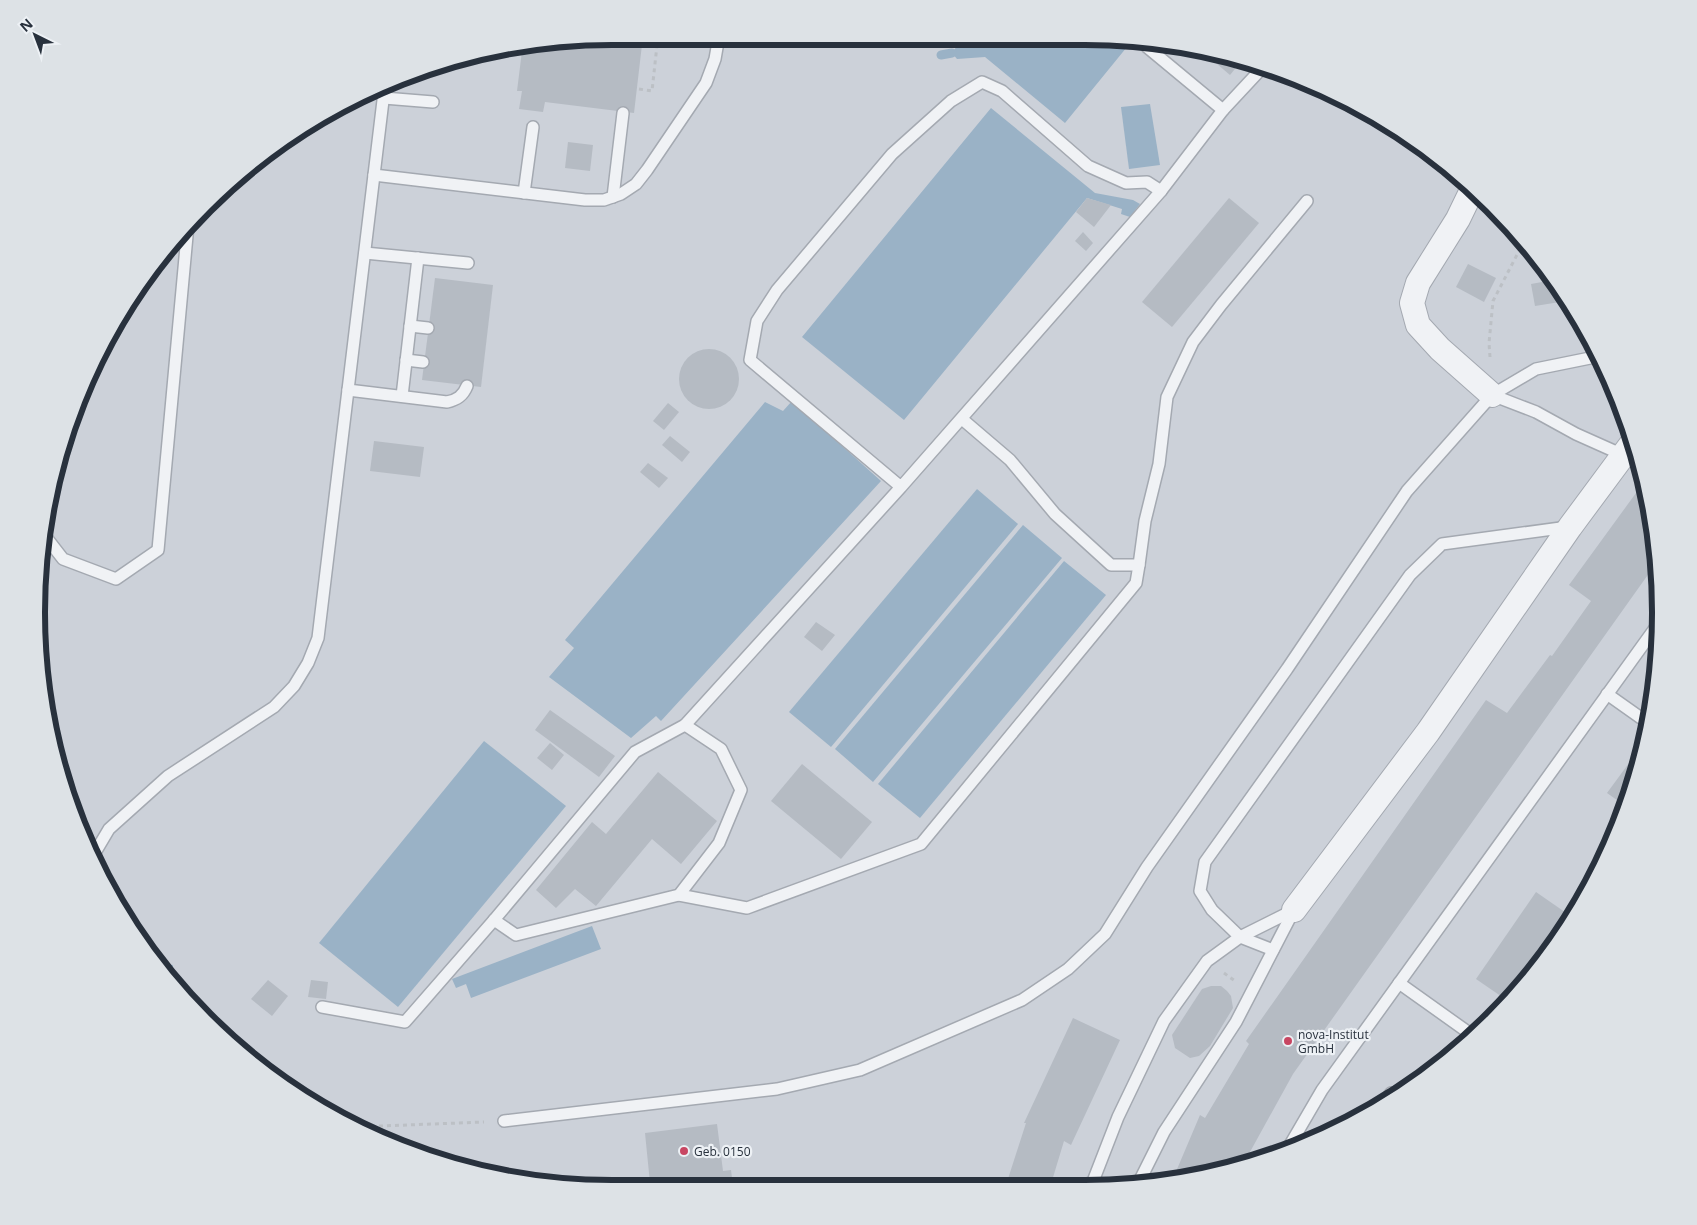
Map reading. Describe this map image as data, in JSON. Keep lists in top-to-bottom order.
{
  "places": ["nova-Institut GmbH", "Geb. 0150"],
  "north": "top left"
}
